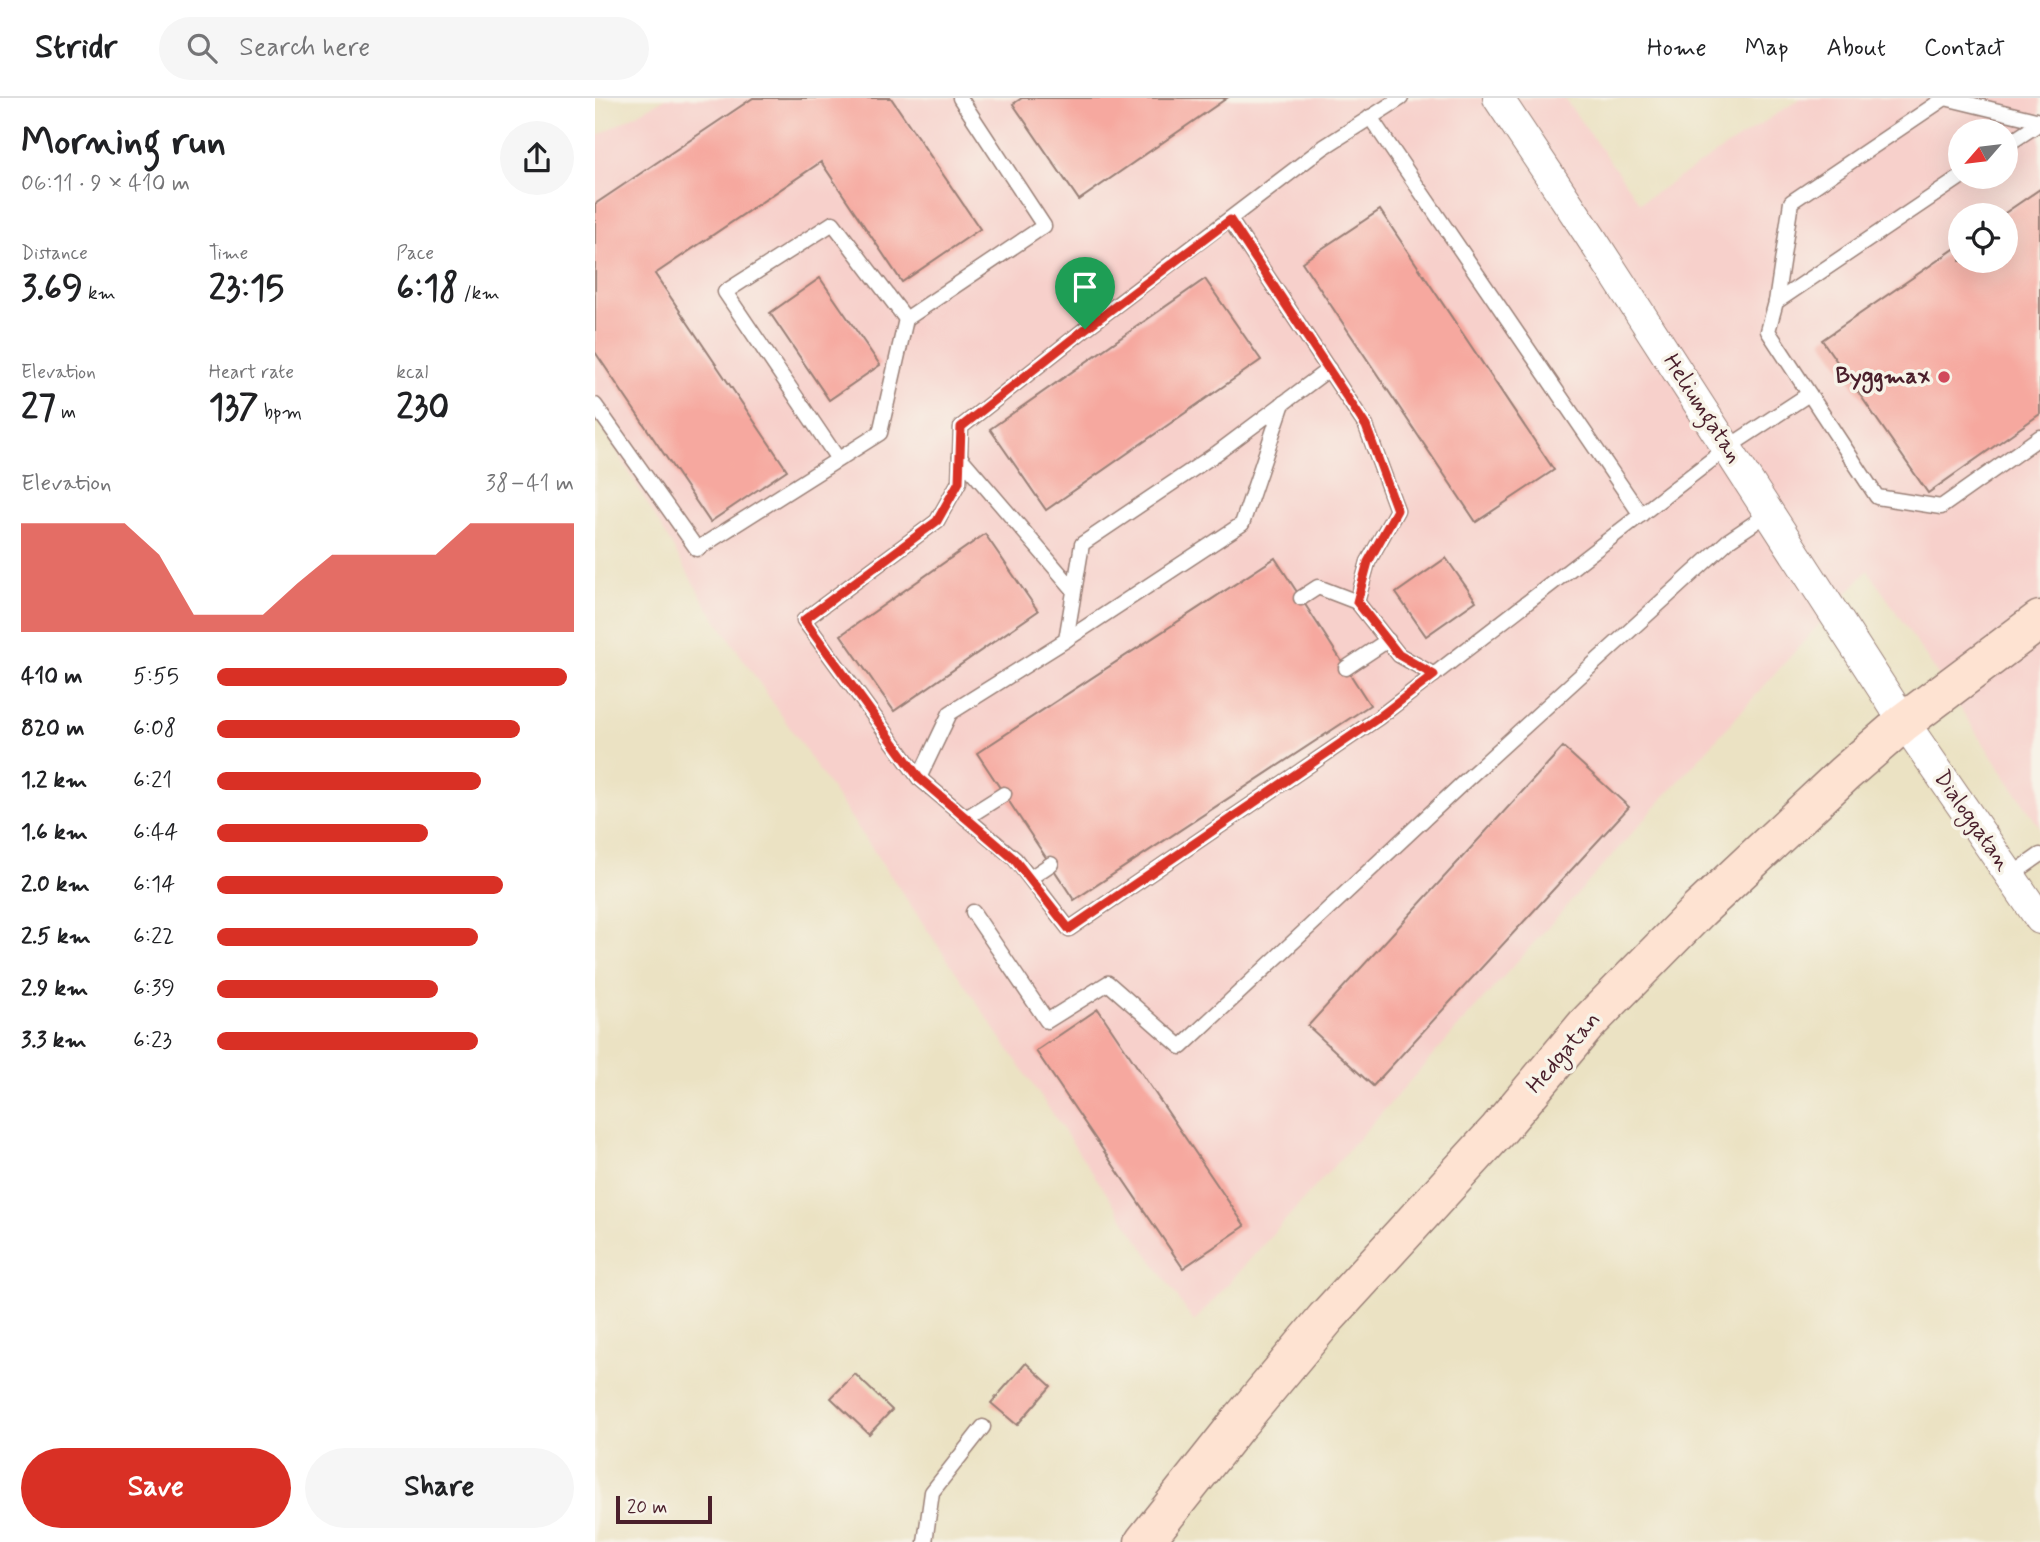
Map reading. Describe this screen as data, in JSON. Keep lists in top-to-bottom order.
{
  "streets": {
    "street": ["Heliumgatan", "Dialoggatan", "Hedgatan"]
  },
  "crossings": [
    ["Heliumgatan", "Dialoggatan"],
    ["Heliumgatan", "Hedgatan"],
    ["Dialoggatan", "Hedgatan"]
  ],
  "places": ["Byggmax"],
  "scale_bar": "20 m",
  "north": "bottom left",
  "page": {
    "header": "Stridr",
    "search": "Search here",
    "nav": [
      "Home",
      "Map",
      "About",
      "Contact"
    ],
    "heading": ["Morning run", "06:11 · 9 × 410 m"],
    "stats": [
      ["Distance", "3.69 km"],
      ["Time", "23:15"],
      ["Pace", "6:18 /km"],
      ["Elevation", "27 m"],
      ["Heart rate", "137 bpm"],
      ["kcal", "230"]
    ],
    "chart": ["Elevation", "38–41 m"],
    "list": [
      {
        "name": "410 m",
        "note": "5:55"
      },
      {
        "name": "820 m",
        "note": "6:08"
      },
      {
        "name": "1.2 km",
        "note": "6:21"
      },
      {
        "name": "1.6 km",
        "note": "6:44"
      },
      {
        "name": "2.0 km",
        "note": "6:14"
      },
      {
        "name": "2.5 km",
        "note": "6:22"
      },
      {
        "name": "2.9 km",
        "note": "6:39"
      },
      {
        "name": "3.3 km",
        "note": "6:23"
      }
    ],
    "buttons": ["Save", "Share"],
    "scale": "20 m"
  }
}
